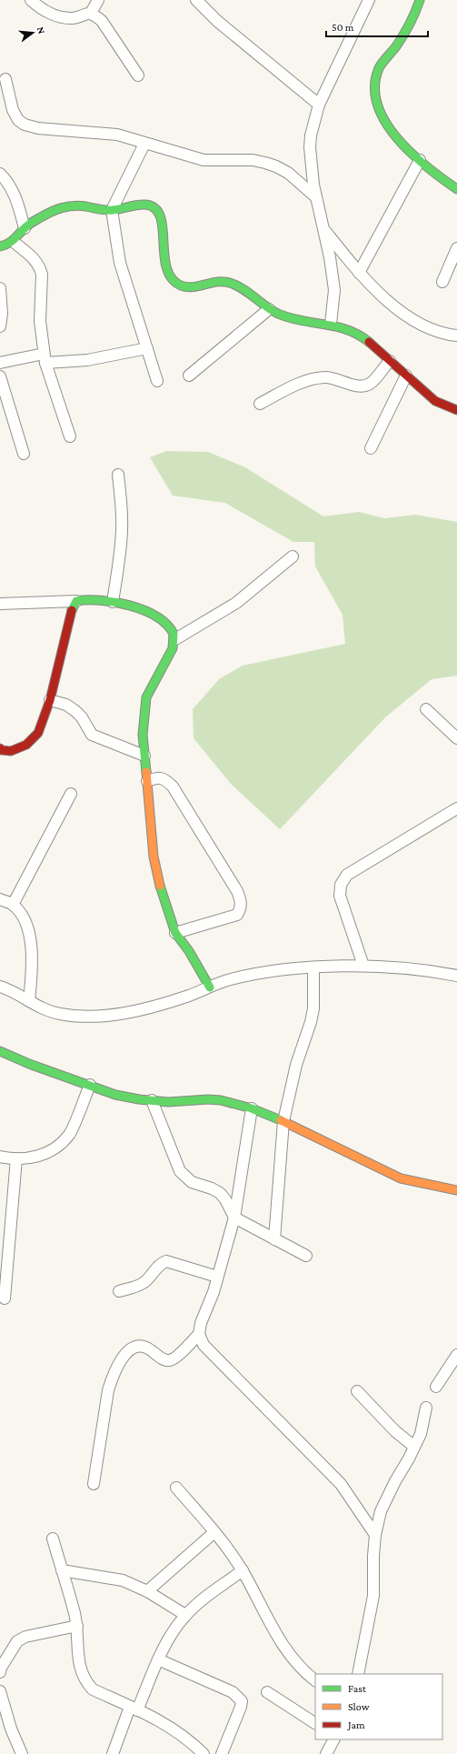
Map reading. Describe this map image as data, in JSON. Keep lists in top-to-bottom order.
{
  "legend": ["Fast", "Slow", "Jam"],
  "scale_bar": "50 m",
  "north": "right"
}
